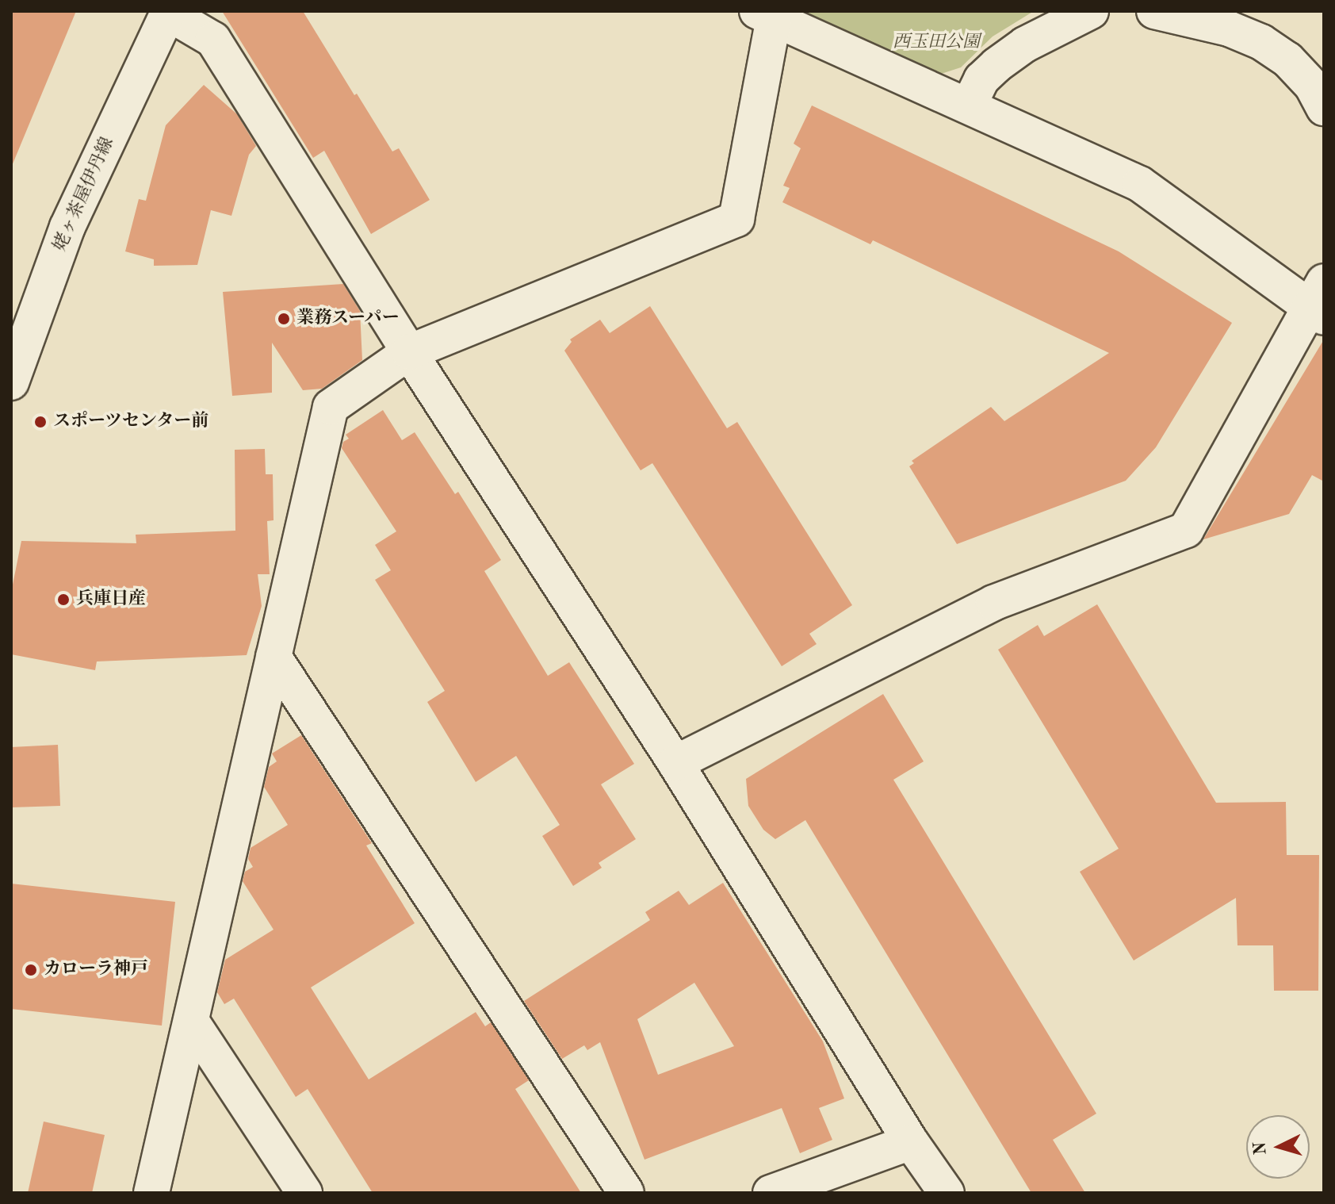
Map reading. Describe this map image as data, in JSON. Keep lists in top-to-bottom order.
{
  "streets": {
    "street": ["姥ヶ茶屋伊丹線"]
  },
  "parks": ["西玉田公園"],
  "places": [
    "業務スーパー",
    "スポーツセンター前",
    "兵庫日産",
    "カローラ神戸"
  ],
  "north": "left"
}
